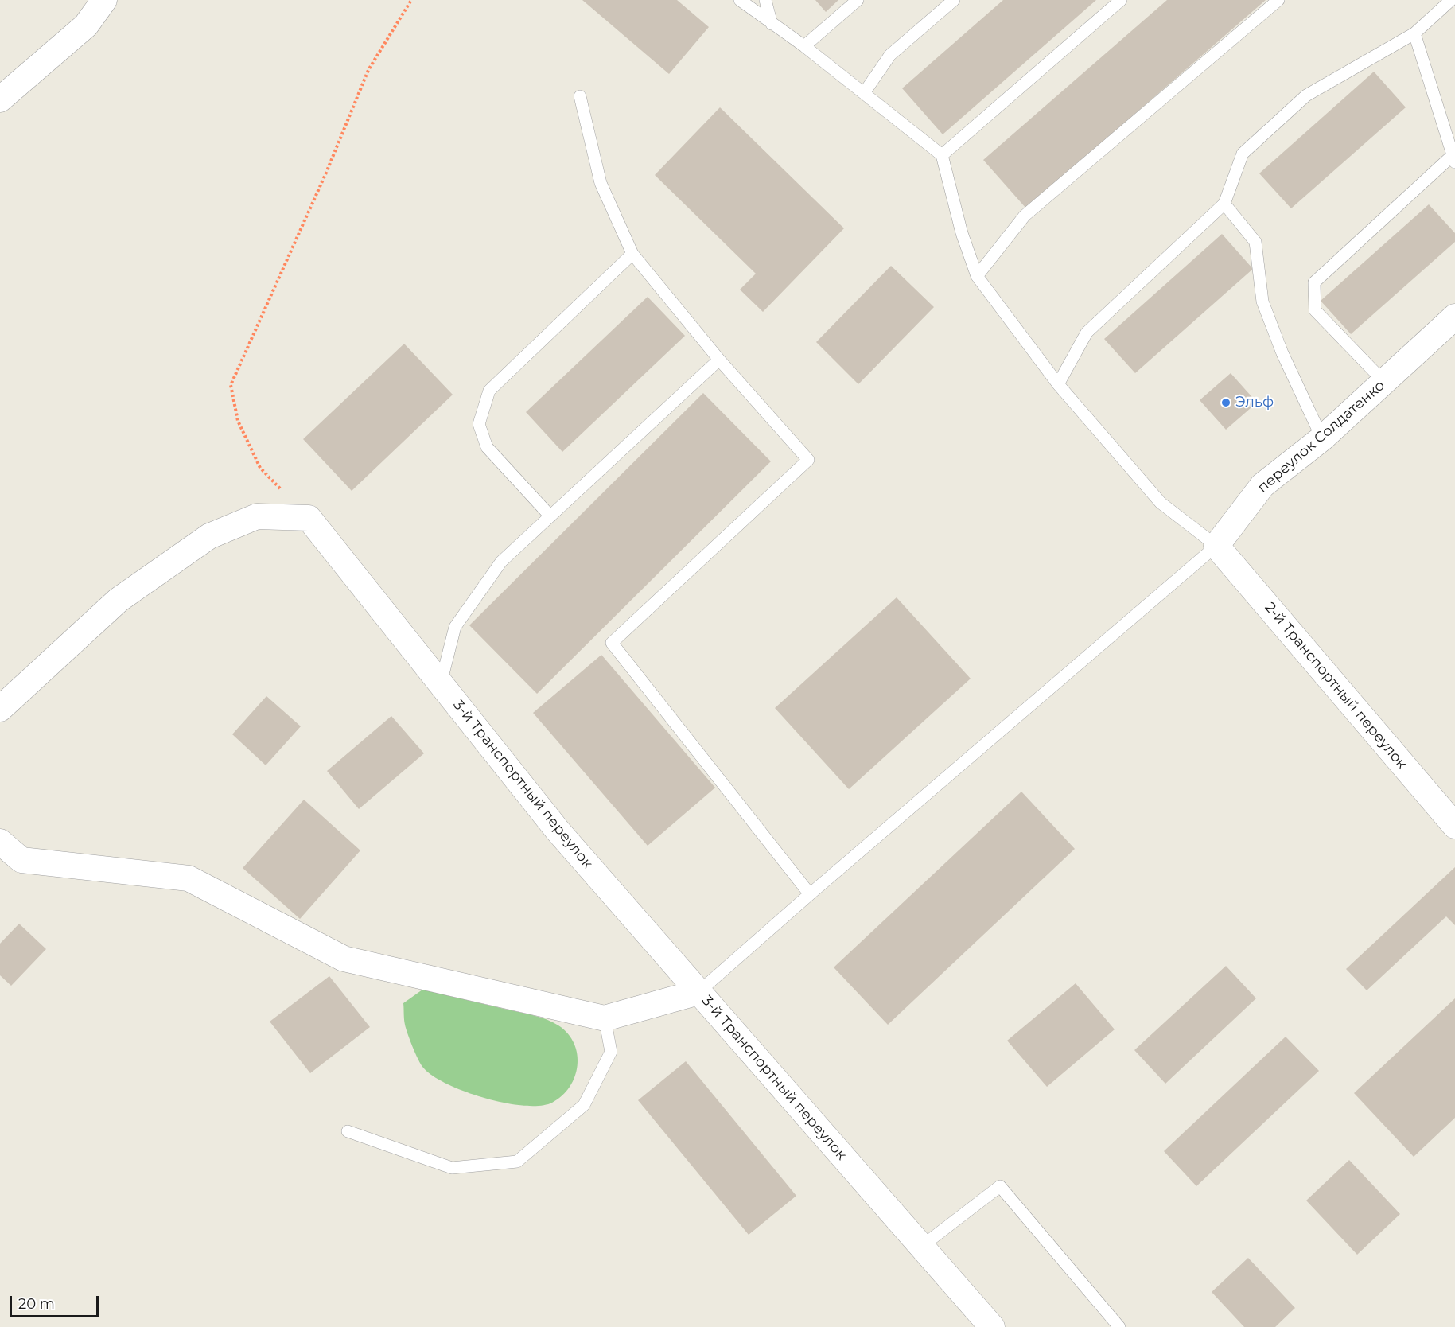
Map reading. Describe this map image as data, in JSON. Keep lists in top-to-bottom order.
{
  "streets": {
    "street": ["переулок Солдатенко", "2-й Транспортный переулок", "3-й Транспортный переулок"]
  },
  "crossings": [
    ["переулок Солдатенко", "2-й Транспортный переулок"]
  ],
  "places": ["Эльф"],
  "scale_bar": "20 m"
}
